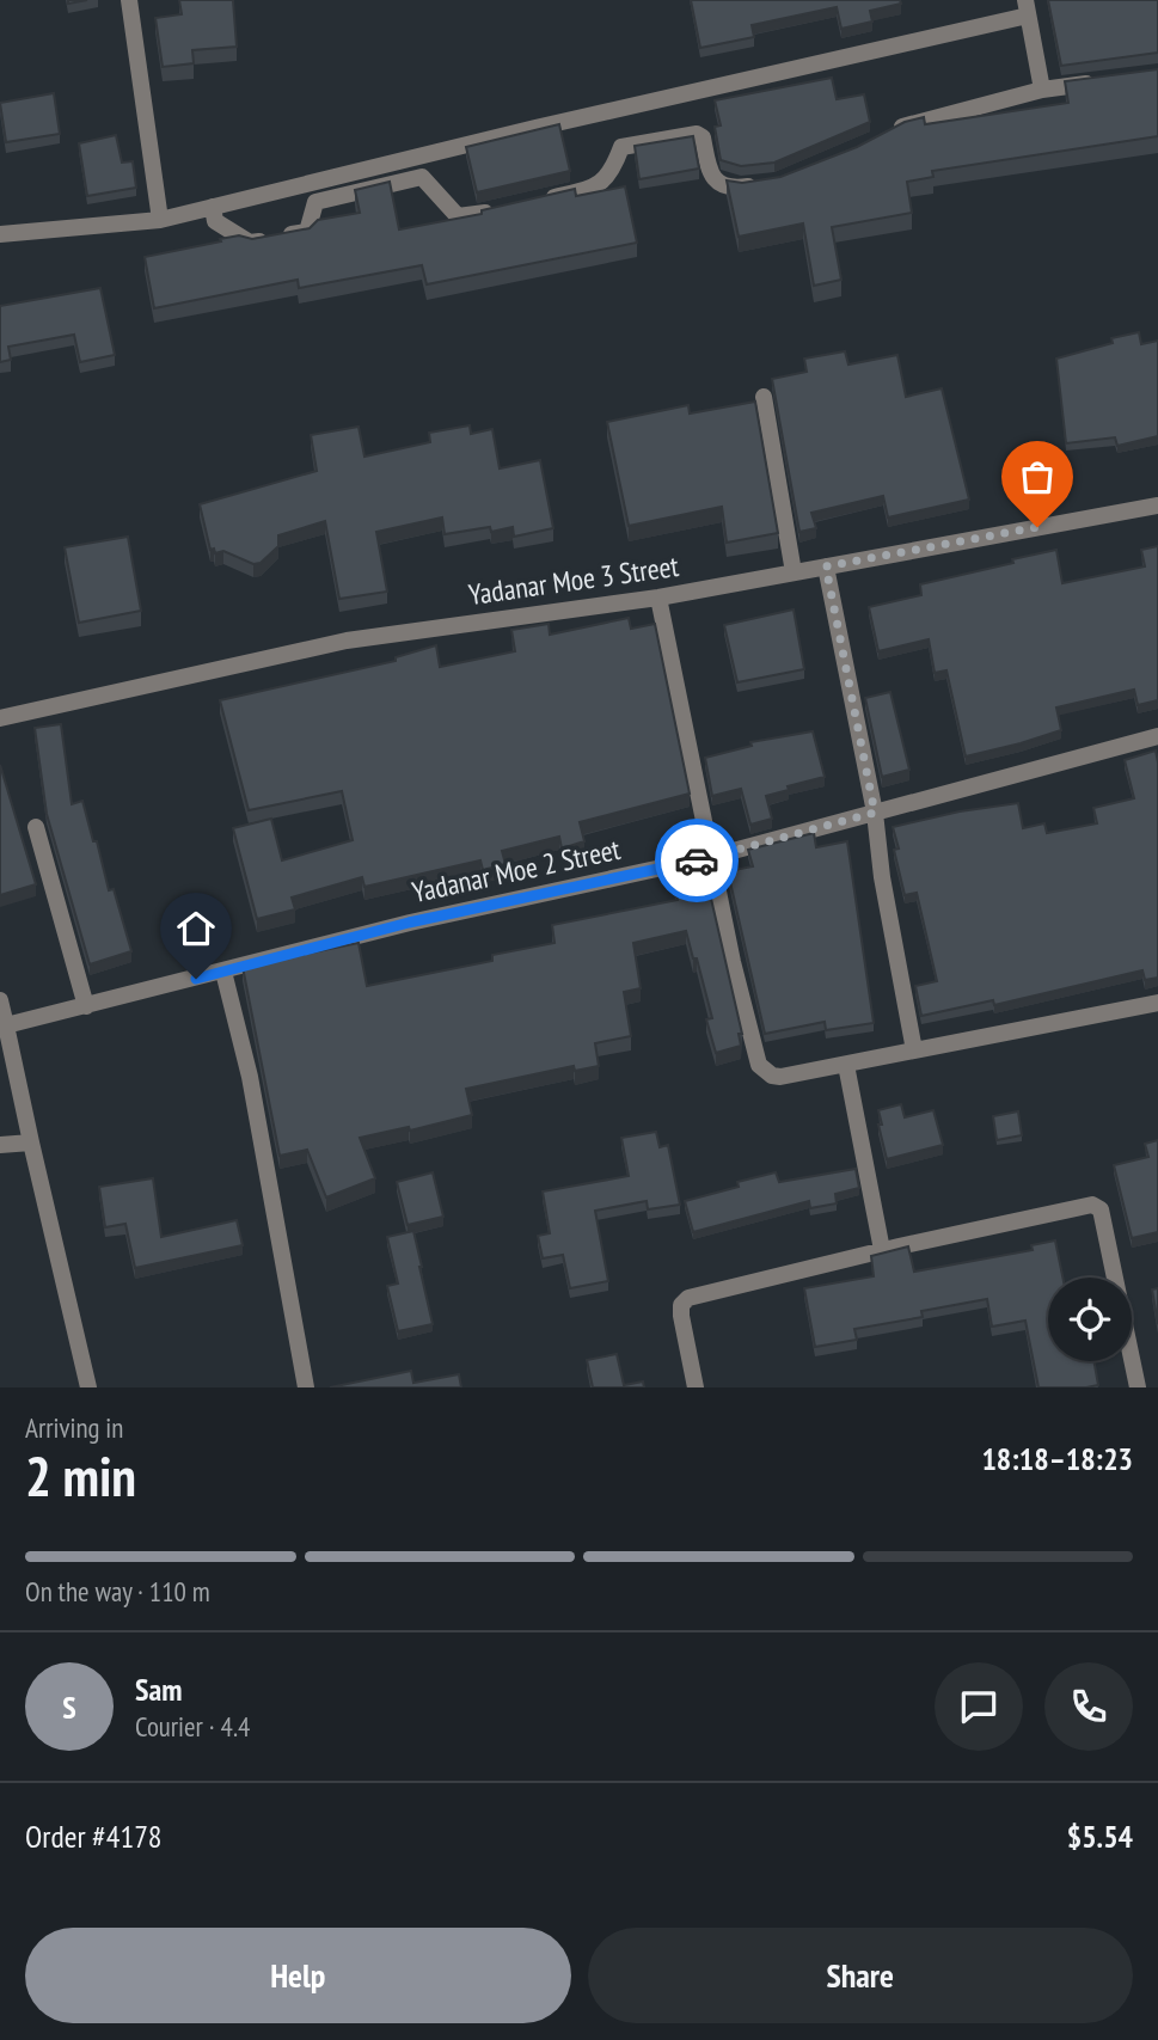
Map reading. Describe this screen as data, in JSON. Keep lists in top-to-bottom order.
{
  "streets": {
    "street": ["Yadanar Moe 3 Street", "Yadanar Moe 2 Street"]
  },
  "page": {
    "heading": ["2 min", "Arriving in", "18:18–18:23"],
    "panel": [
      "Sam",
      "Courier · 4.4",
      "Order #4178",
      "$5.54"
    ],
    "bar": "On the way · 110 m",
    "round": "S",
    "buttons": ["Help", "Share"]
  }
}
